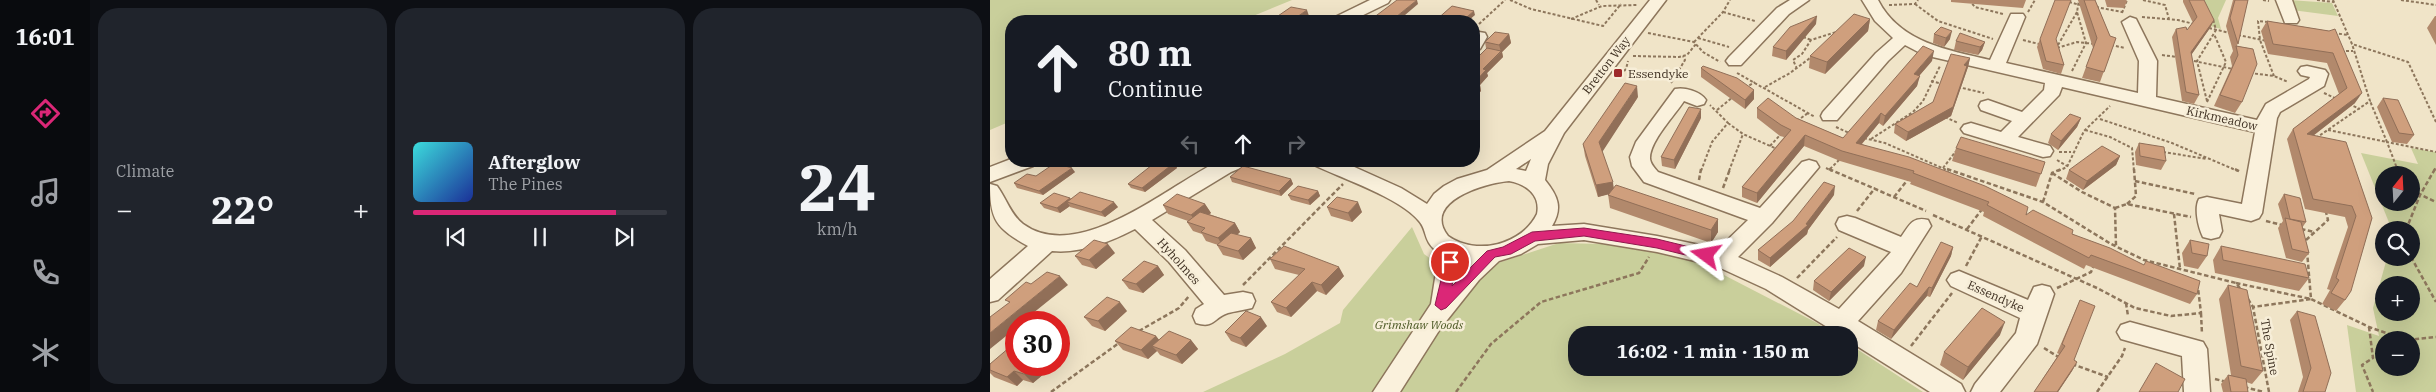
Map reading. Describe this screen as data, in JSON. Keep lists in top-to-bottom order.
{
  "streets": {
    "street": [
      "Bretton Way",
      "Kirkmeadow",
      "Hyholmes",
      "Essendyke"
    ],
    "path": ["The Spine"]
  },
  "parks": ["Grimshaw Woods"],
  "places": {
    "transit": ["Essendyke"]
  },
  "north": "top",
  "page": {
    "tabs": "16:01",
    "tile": [
      "Climate",
      ["24", "km/h"]
    ],
    "turn": ["80 m", "Continue"],
    "song": ["Afterglow", "The Pines"],
    "map_buttons": ["+", "−"],
    "heat": ["−", "22°", "+"],
    "limit": "30",
    "trip": "16:02 · 1 min · 150 m"
  }
}
